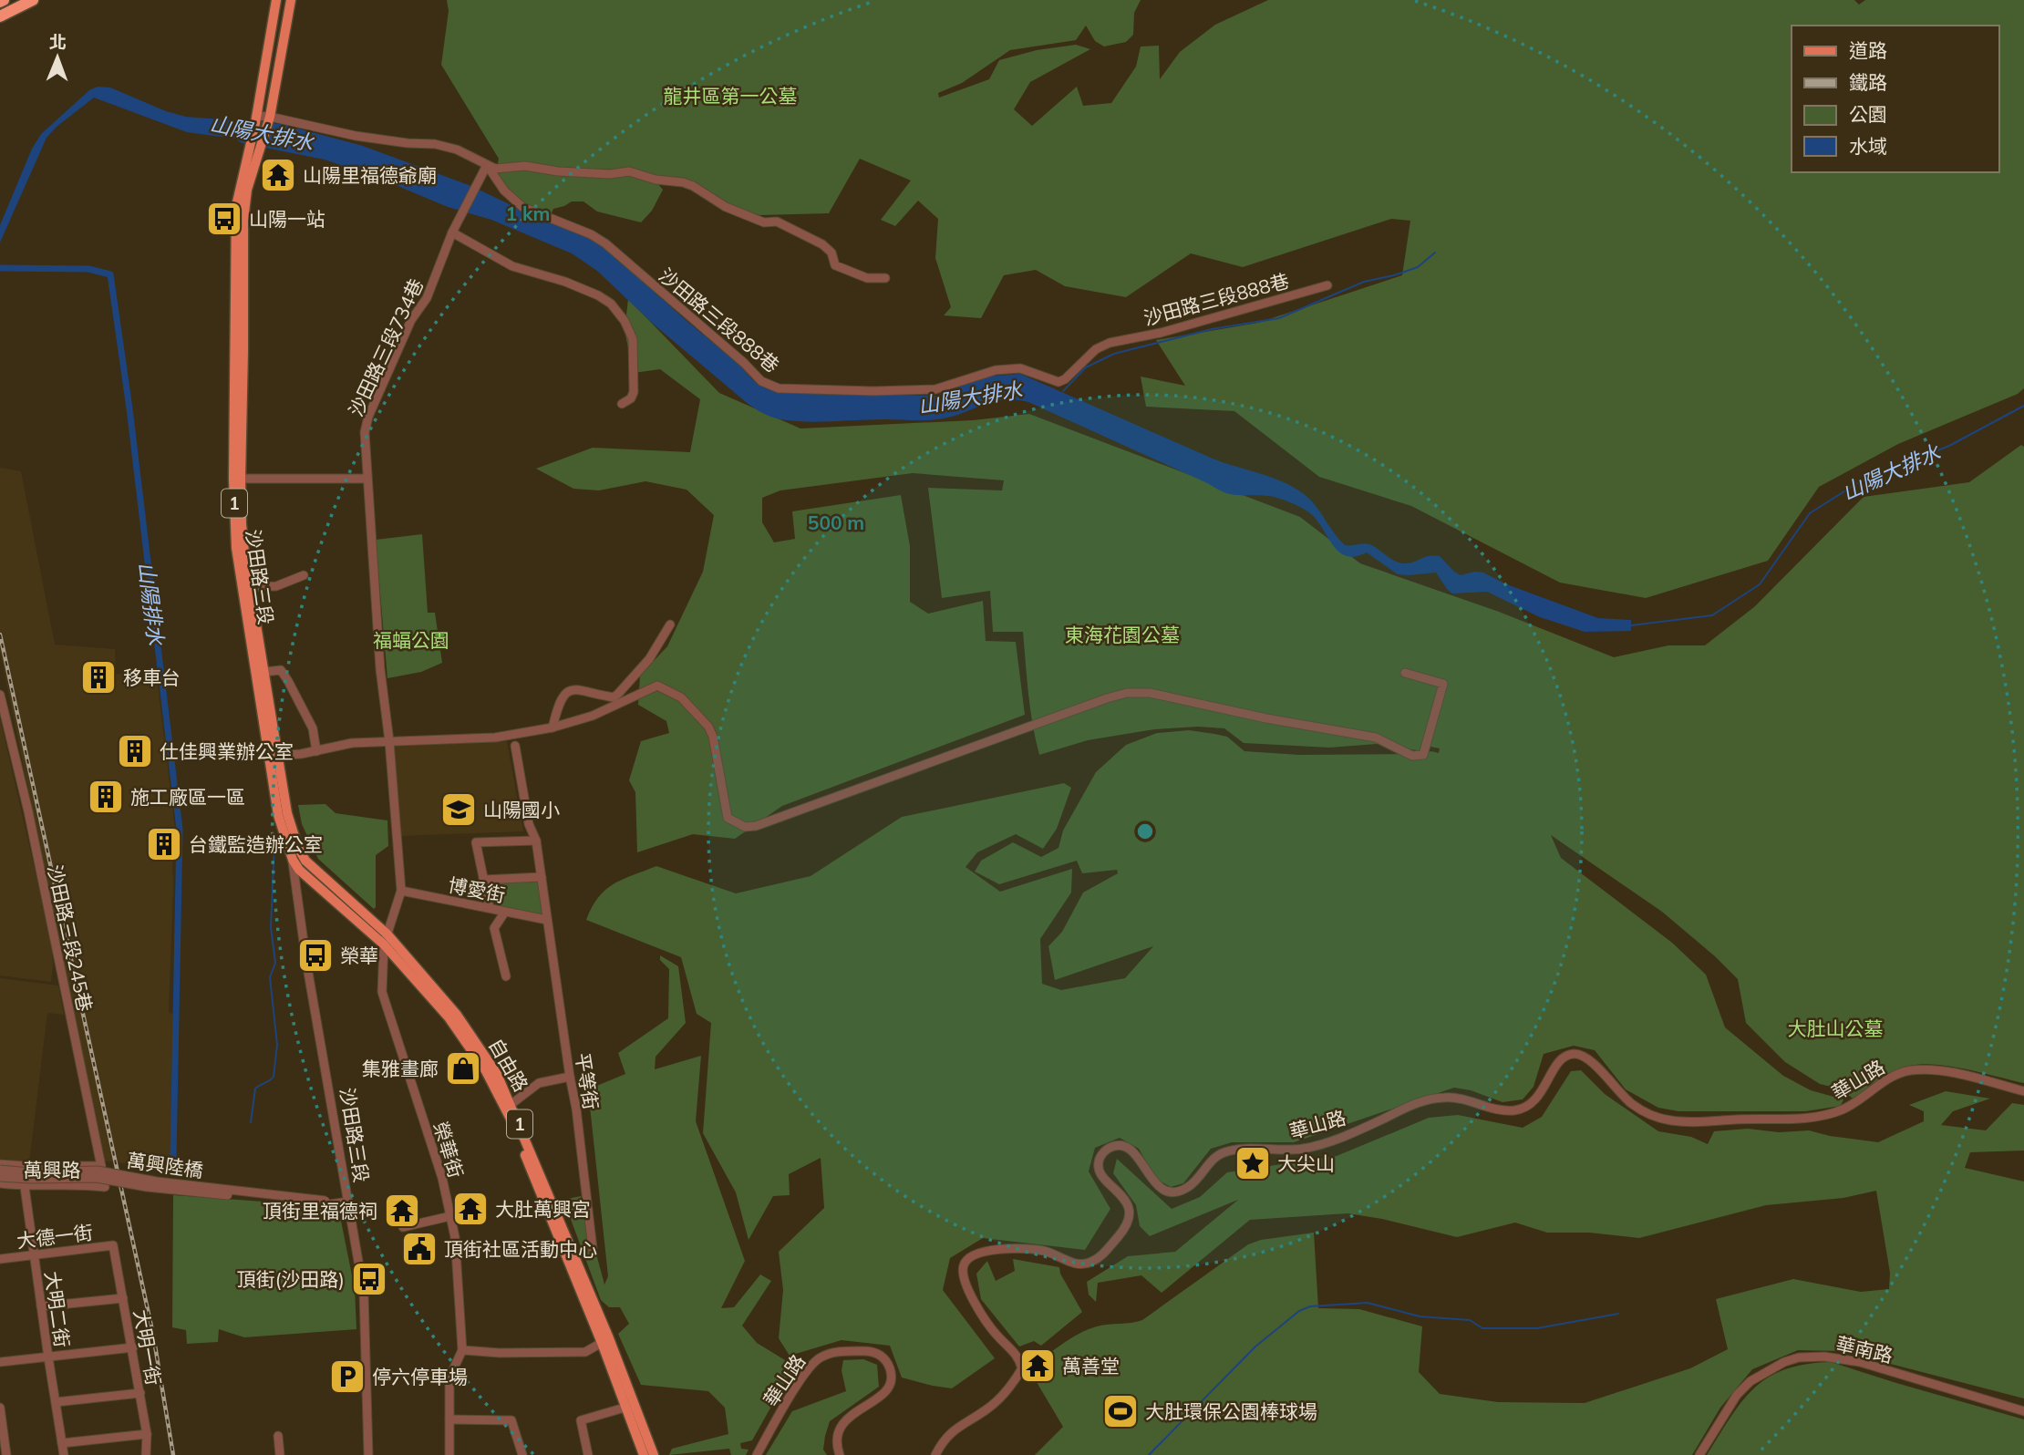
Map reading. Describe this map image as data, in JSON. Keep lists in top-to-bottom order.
{
  "streets": {
    "main road": ["1", "沙田路三段", "自由路"],
    "street": [
      "沙田路三段888巷",
      "沙田路三段734巷",
      "博愛街",
      "沙田路三段245巷",
      "華山路",
      "平等街",
      "榮華街",
      "萬興陸橋",
      "萬興路",
      "大德一街",
      "大明二街",
      "大明一街",
      "華南路"
    ]
  },
  "crossings": [
    ["沙田路三段888巷", "沙田路三段734巷"],
    ["沙田路三段888巷", "1"],
    ["沙田路三段734巷", "博愛街"],
    ["沙田路三段734巷", "榮華街"],
    ["1", "沙田路三段"],
    ["沙田路三段", "自由路"],
    ["博愛街", "平等街"],
    ["博愛街", "榮華街"],
    ["沙田路三段245巷", "萬興路"],
    ["自由路", "榮華街"],
    ["萬興路", "大明二街"],
    ["大德一街", "大明二街"],
    ["大德一街", "大明一街"]
  ],
  "water": ["山陽大排水", "山陽排水"],
  "parks": [
    "龍井區第一公墓",
    "東海花園公墓",
    "福蝠公園",
    "大肚山公墓"
  ],
  "places": {
    "temple": [
      "山陽里福德爺廟",
      "大肚萬興宮",
      "頂街里福德祠",
      "萬善堂"
    ],
    "bus stop": ["山陽一站", "榮華", "頂街(沙田路)"],
    "building": [
      "移車台",
      "仕佳興業辦公室",
      "施工廠區一區",
      "台鐵監造辦公室"
    ],
    "school or university": ["山陽國小"],
    "shop": ["集雅畫廊"],
    "place": ["大尖山"],
    "public building": ["頂街社區活動中心"],
    "parking": ["停六停車場"],
    "sports": ["大肚環保公園棒球場"]
  },
  "legend": [
    "道路",
    "鐵路",
    "公園",
    "水域"
  ],
  "north": "top",
  "rings": ["1 km", "500 m"]
}
